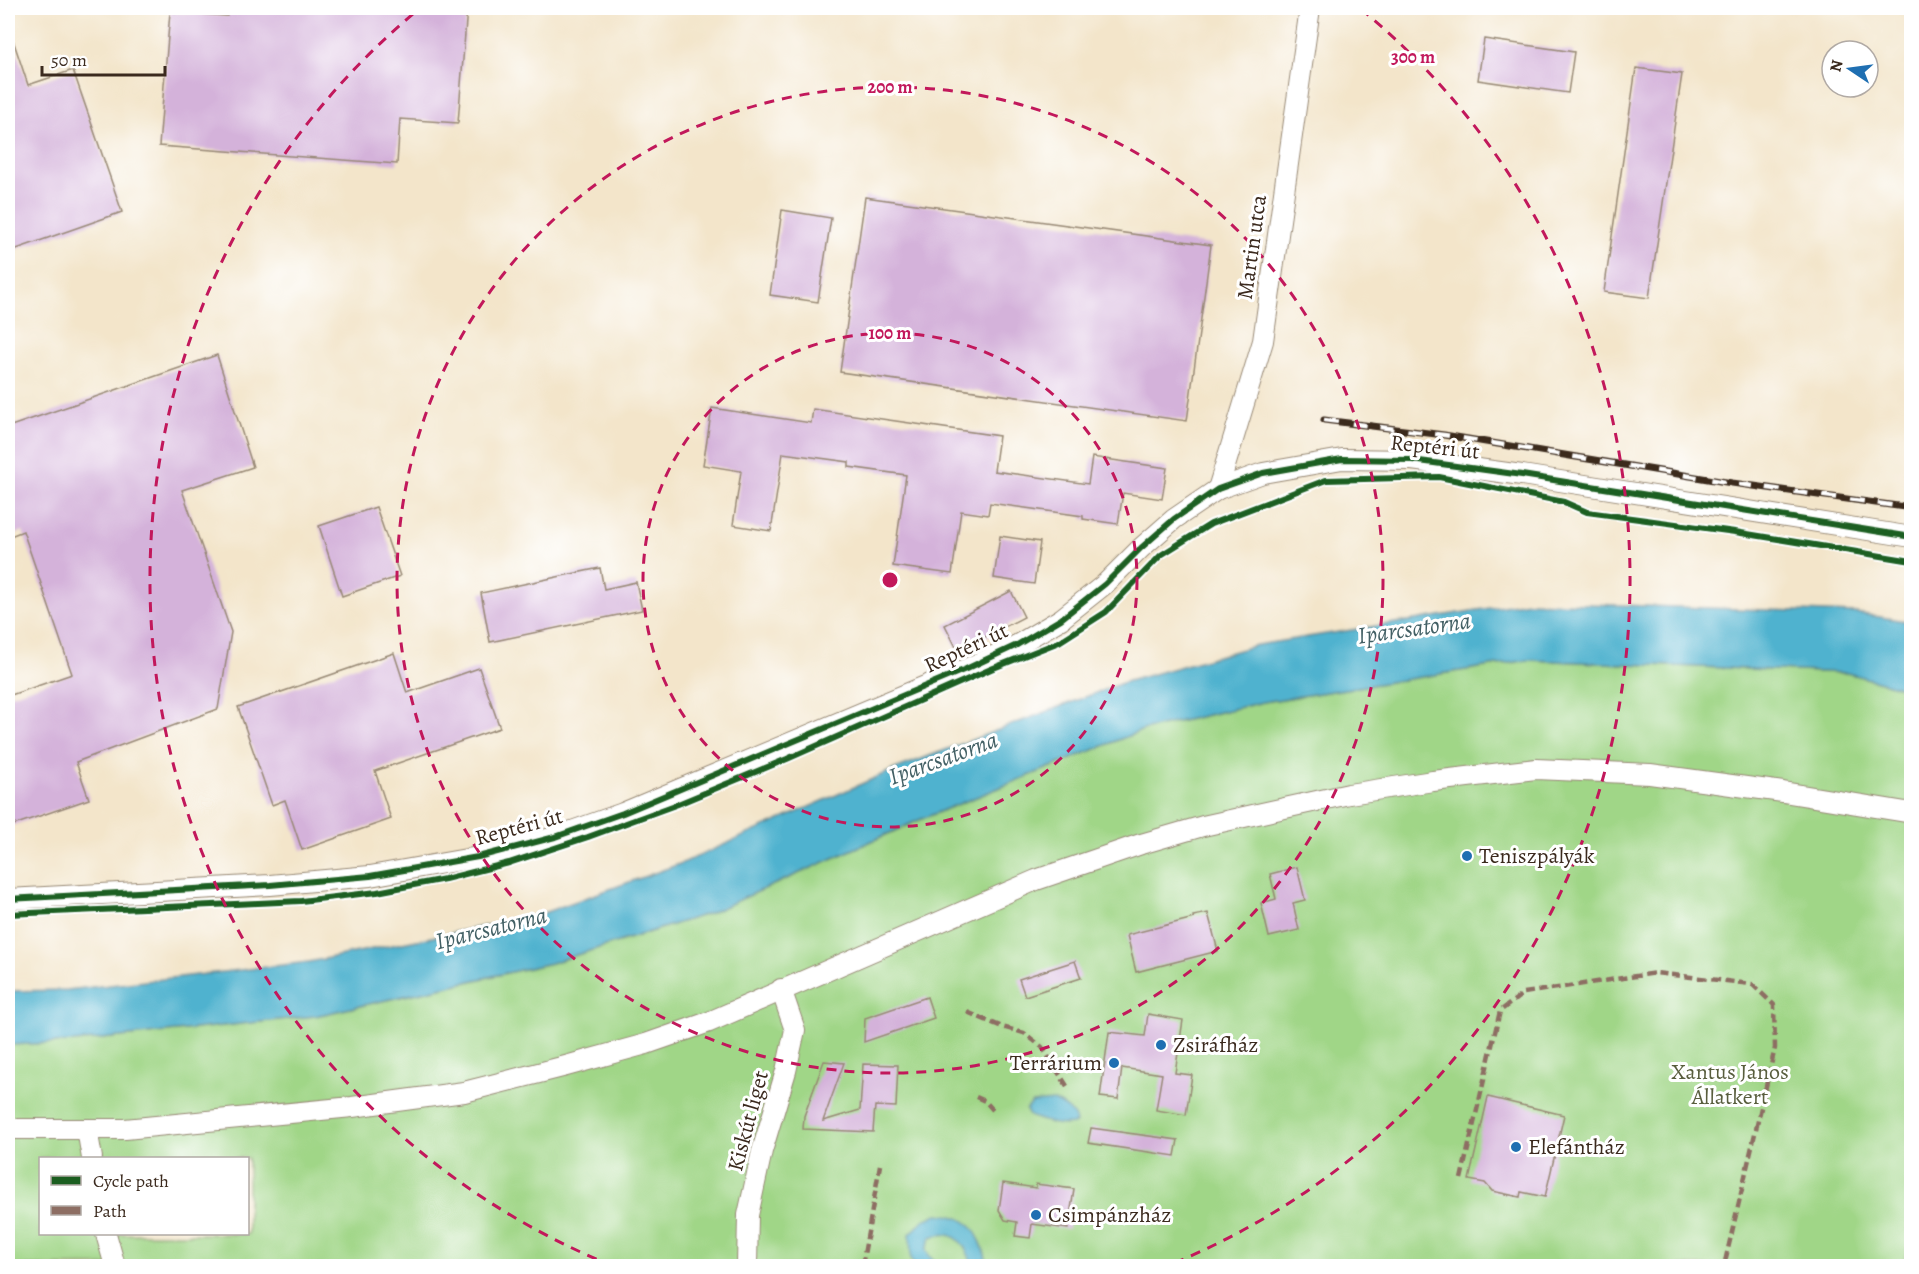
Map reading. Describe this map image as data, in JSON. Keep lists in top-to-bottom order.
{
  "streets": {
    "street": ["Martin utca", "Reptéri út", "Kiskút liget"]
  },
  "crossings": [
    ["Martin utca", "Reptéri út"]
  ],
  "water": ["Iparcsatorna"],
  "parks": ["Xantus János Állatkert"],
  "places": [
    "Teniszpályák",
    "Zsiráfház",
    "Terrárium",
    "Elefántház",
    "Csimpánzház"
  ],
  "legend": ["Cycle path", "Path"],
  "scale_bar": "50 m",
  "north": "left",
  "rings": ["300 m", "200 m", "100 m"]
}
